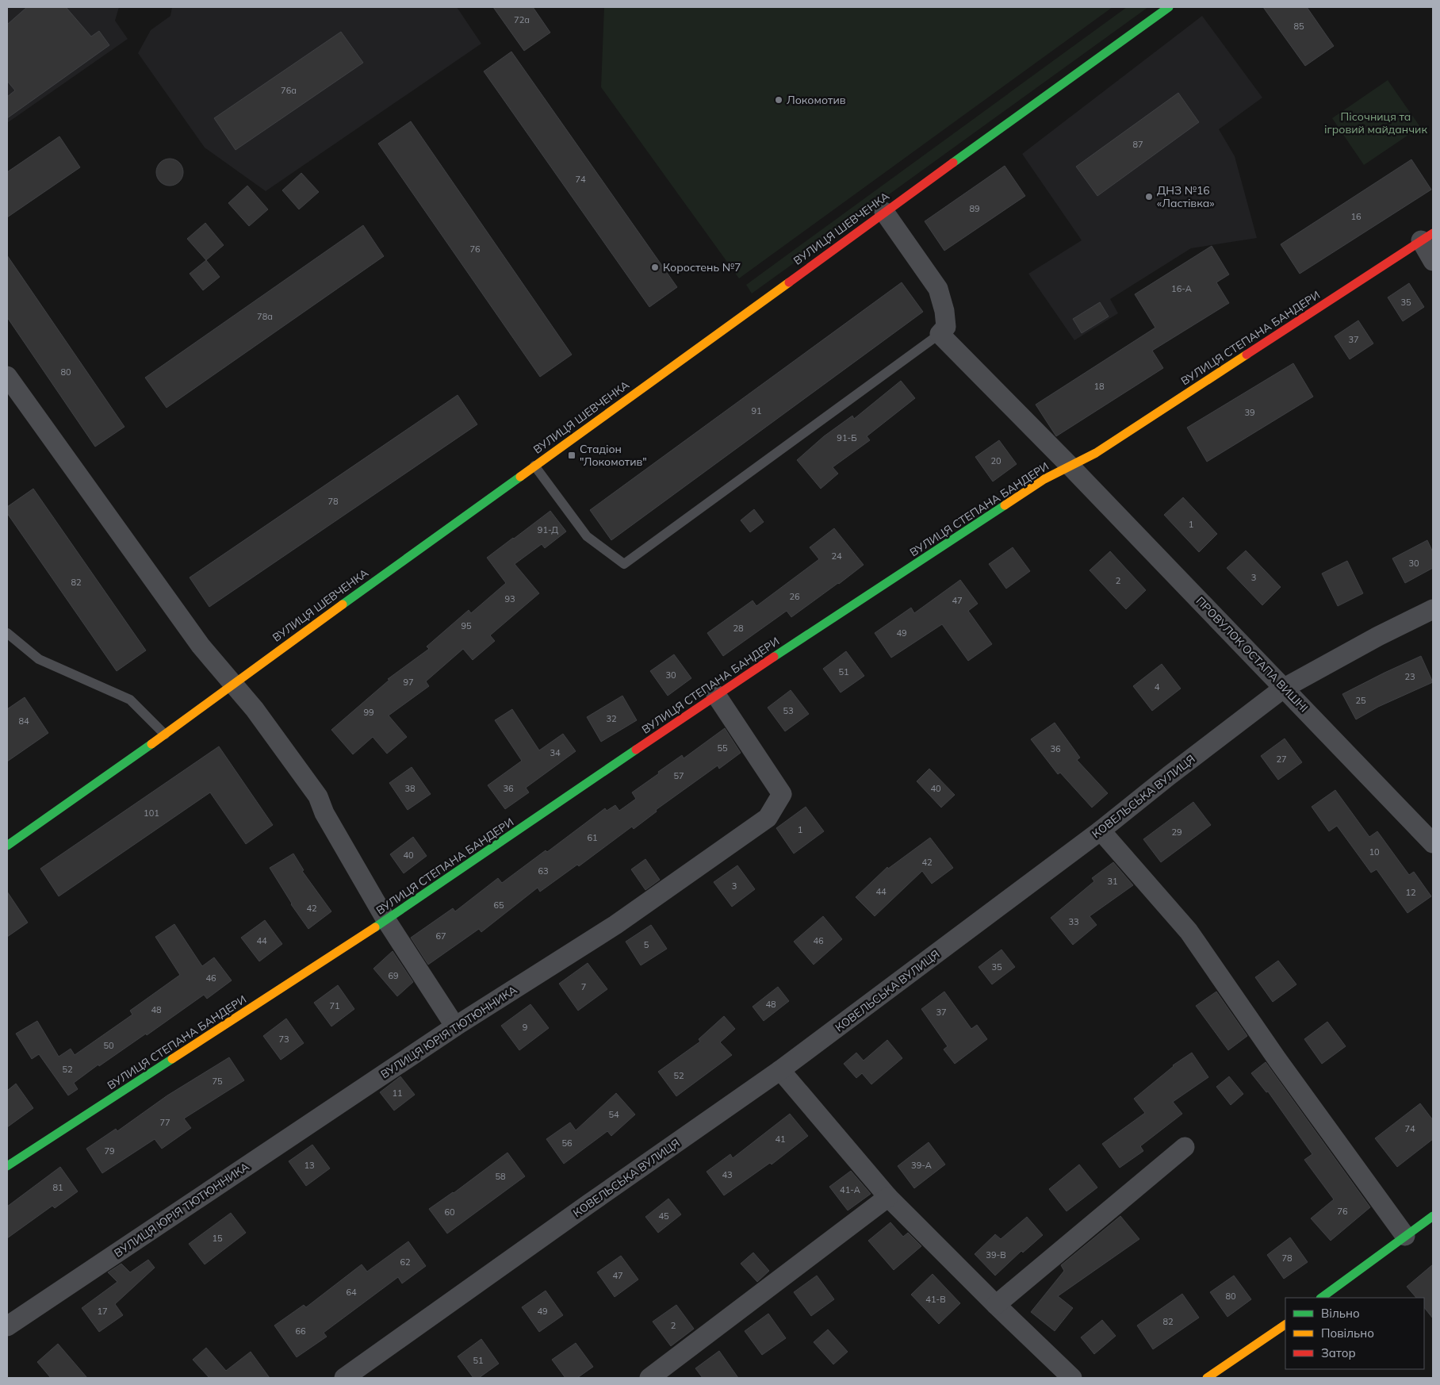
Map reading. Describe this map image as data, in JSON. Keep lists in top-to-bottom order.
{
  "streets": {
    "street": [
      "ВУЛИЦЯ ШЕВЧЕНКА",
      "ВУЛИЦЯ СТЕПАНА БАНДЕРИ",
      "ПРОВУЛОК ОСТАПА ВИШНІ",
      "КОВЕЛЬСЬКА ВУЛИЦЯ",
      "ВУЛИЦЯ ЮРІЯ ТЮТЮННИКА"
    ]
  },
  "crossings": [
    ["ВУЛИЦЯ СТЕПАНА БАНДЕРИ", "ПРОВУЛОК ОСТАПА ВИШНІ"],
    ["ВУЛИЦЯ СТЕПАНА БАНДЕРИ", "ВУЛИЦЯ ЮРІЯ ТЮТЮННИКА"],
    ["ПРОВУЛОК ОСТАПА ВИШНІ", "КОВЕЛЬСЬКА ВУЛИЦЯ"]
  ],
  "parks": ["Пісочниця та ігровий майданчик"],
  "places": {
    "other": ["Локомотив", "ДНЗ №16 «Ластівка»", "Коростень №7"],
    "transit": ["Стадіон \"Локомотив\""]
  },
  "house_numbers": [
    "72а",
    "85",
    "76а",
    "87",
    "74",
    "89",
    "16",
    "76",
    "16-А",
    "35",
    "78а",
    "37",
    "80",
    "18",
    "91",
    "39",
    "91-Б",
    "20",
    "78",
    "1",
    "91-Д",
    "24",
    "30",
    "3",
    "2",
    "82",
    "26",
    "93",
    "47",
    "95",
    "28",
    "49",
    "51",
    "30",
    "23",
    "97",
    "4",
    "25",
    "53",
    "99",
    "32",
    "84",
    "55",
    "36",
    "34",
    "27",
    "57",
    "38",
    "36",
    "40",
    "101",
    "1",
    "29",
    "61",
    "10",
    "40",
    "42",
    "63",
    "31",
    "3",
    "44",
    "12",
    "65",
    "42",
    "33",
    "67",
    "44",
    "46",
    "5",
    "35",
    "69",
    "46",
    "7",
    "48",
    "71",
    "48",
    "37",
    "9",
    "73",
    "50",
    "52",
    "52",
    "75",
    "11",
    "54",
    "77",
    "74",
    "41",
    "56",
    "79",
    "13",
    "39-А",
    "43",
    "58",
    "81",
    "41-А",
    "76",
    "60",
    "45",
    "15",
    "39-В",
    "78",
    "62",
    "47",
    "64",
    "80",
    "41-В",
    "17",
    "49",
    "82",
    "2",
    "66",
    "51"
  ],
  "legend": ["Вільно", "Повільно", "Затор"]
}
